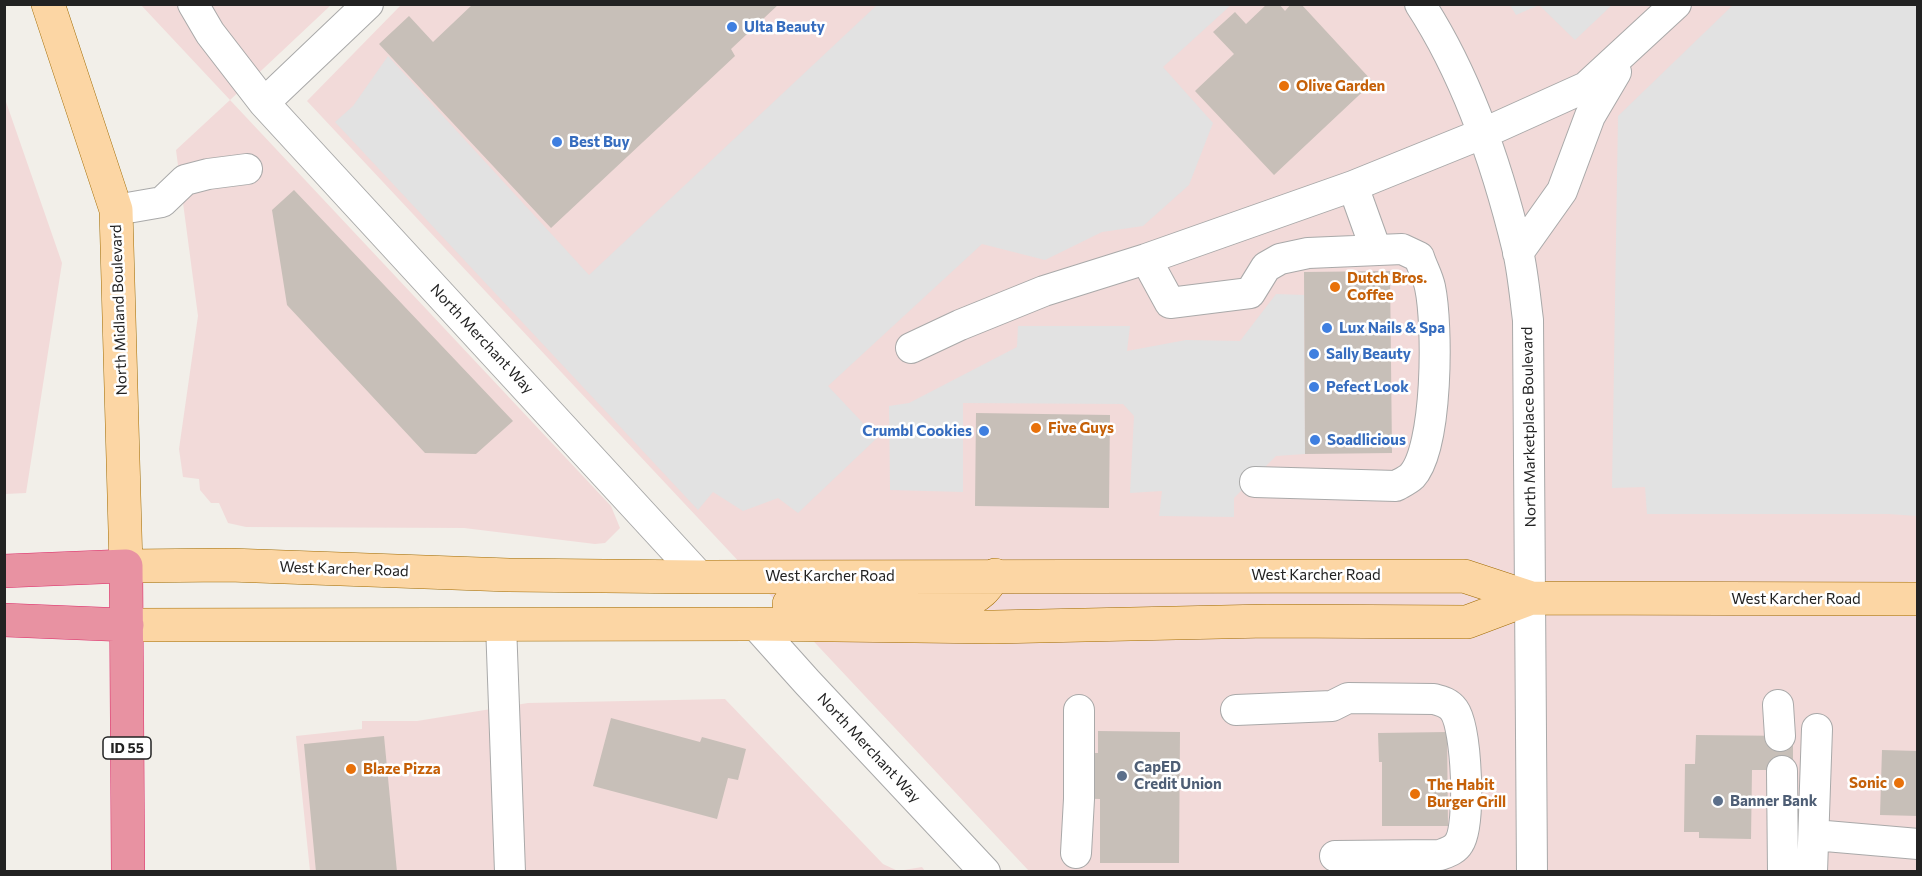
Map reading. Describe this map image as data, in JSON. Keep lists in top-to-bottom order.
{
  "streets": {
    "highway": ["North Midland Boulevard", "ID 55"],
    "main road": ["West Karcher Road"],
    "street": ["North Merchant Way", "North Marketplace Boulevard"]
  },
  "crossings": [
    ["North Midland Boulevard", "West Karcher Road"],
    ["North Midland Boulevard", "ID 55"],
    ["North Merchant Way", "West Karcher Road"],
    ["North Marketplace Boulevard", "West Karcher Road"],
    ["West Karcher Road", "ID 55"]
  ],
  "places": [
    "Ulta Beauty",
    "Olive Garden",
    "Best Buy",
    "Dutch Bros. Coffee",
    "Lux Nails & Spa",
    "Sally Beauty",
    "Pefect Look",
    "Five Guys",
    "Crumbl Cookies",
    "Soadlicious",
    "Blaze Pizza",
    "CapED Credit Union",
    "Sonic",
    "The Habit Burger Grill",
    "Banner Bank"
  ]
}
